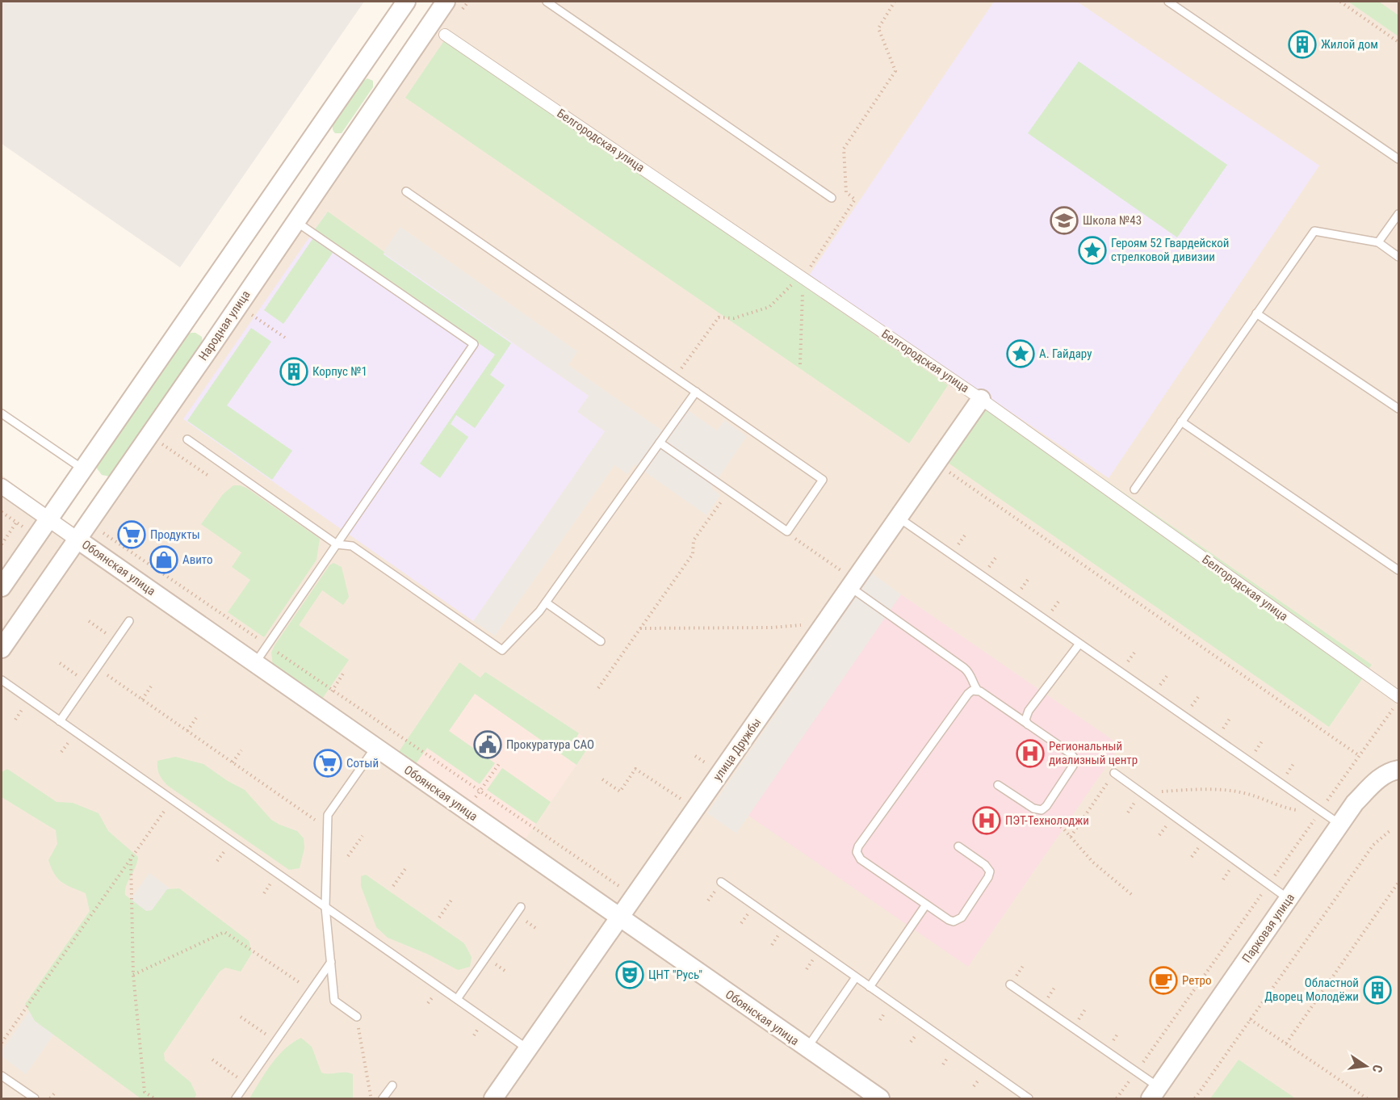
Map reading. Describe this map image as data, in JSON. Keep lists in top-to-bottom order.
{
  "streets": {
    "street": [
      "Белгородская улица",
      "Народная улица",
      "Обоянская улица",
      "улица Дружбы",
      "Парковая улица"
    ]
  },
  "crossings": [
    ["Белгородская улица", "улица Дружбы"],
    ["Народная улица", "Обоянская улица"],
    ["Обоянская улица", "улица Дружбы"]
  ],
  "places": {
    "building": ["Жилой дом", "Корпус №1", "Областной Дворец Молодёжи"],
    "school or university": ["Школа №43"],
    "place": ["Героям 52 Гвардейской стрелковой дивизии", "А. Гайдару"],
    "supermarket": ["Продукты", "Сотый"],
    "shop": ["Авито"],
    "public building": ["Прокуратура САО"],
    "hospital": ["Региональный диализный центр", "ПЭТ-Технолоджи"],
    "theatre": ["ЦНТ \"Русь\""],
    "cafe": ["Ретро"]
  },
  "north": "right"
}
